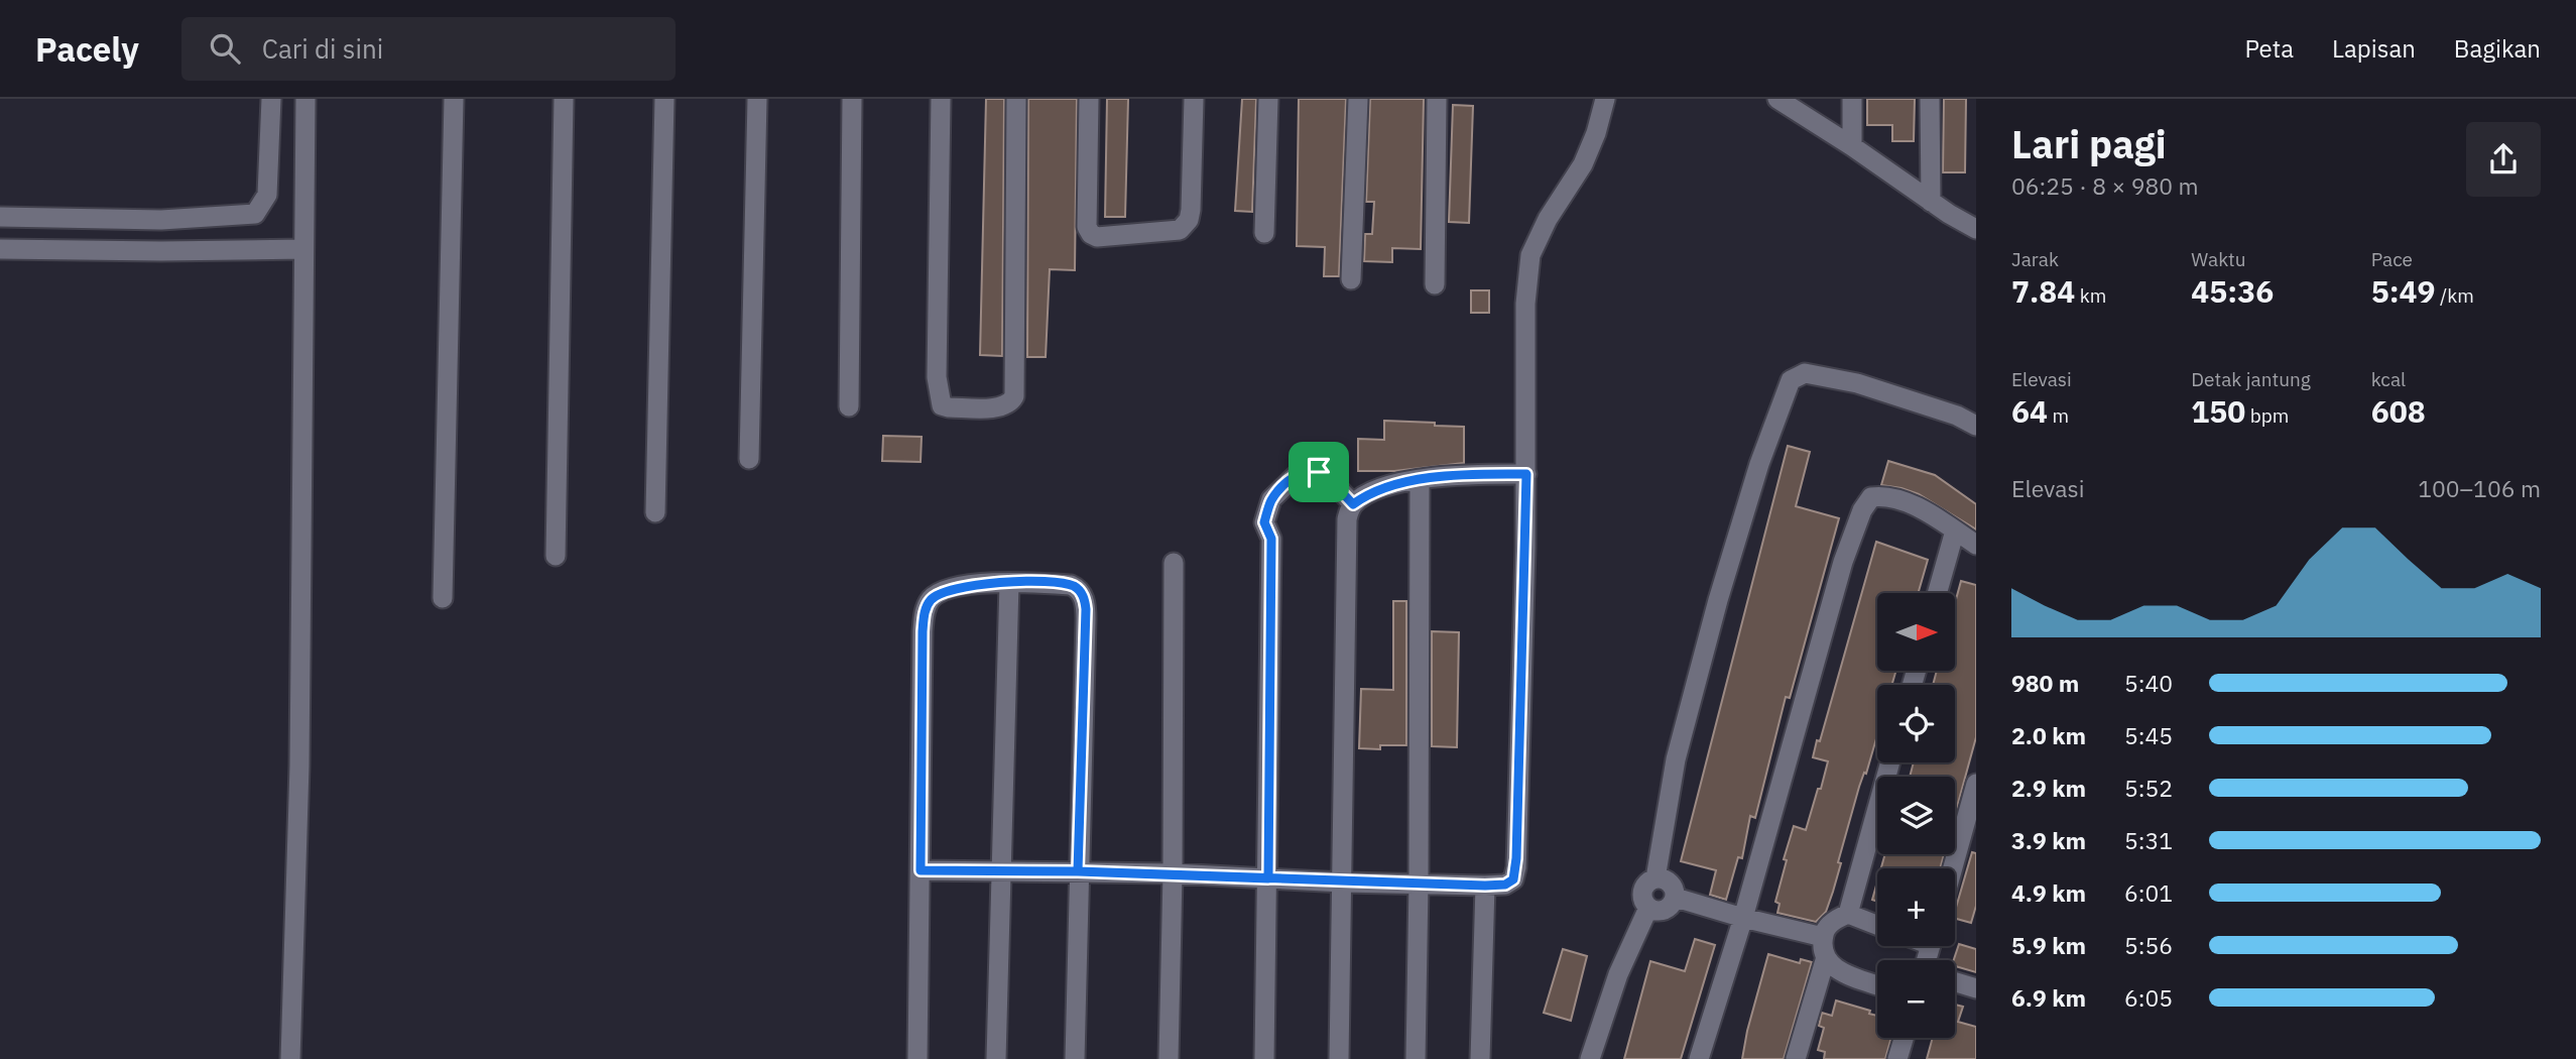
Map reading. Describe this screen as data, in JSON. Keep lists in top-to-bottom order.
{
  "north": "right",
  "page": {
    "header": "Pacely",
    "search": "Cari di sini",
    "nav": ["Peta", "Lapisan", "Bagikan"],
    "heading": ["Lari pagi", "06:25 · 8 × 980 m"],
    "stats": [
      ["Jarak", "7.84 km"],
      ["Waktu", "45:36"],
      ["Pace", "5:49 /km"],
      ["Elevasi", "64 m"],
      ["Detak jantung", "150 bpm"],
      ["kcal", "608"]
    ],
    "chart": ["Elevasi", "100–106 m"],
    "map_buttons": ["+", "−"],
    "list": [
      {
        "name": "980 m",
        "note": "5:40"
      },
      {
        "name": "2.0 km",
        "note": "5:45"
      },
      {
        "name": "2.9 km",
        "note": "5:52"
      },
      {
        "name": "3.9 km",
        "note": "5:31"
      },
      {
        "name": "4.9 km",
        "note": "6:01"
      },
      {
        "name": "5.9 km",
        "note": "5:56"
      },
      {
        "name": "6.9 km",
        "note": "6:05"
      }
    ]
  }
}
